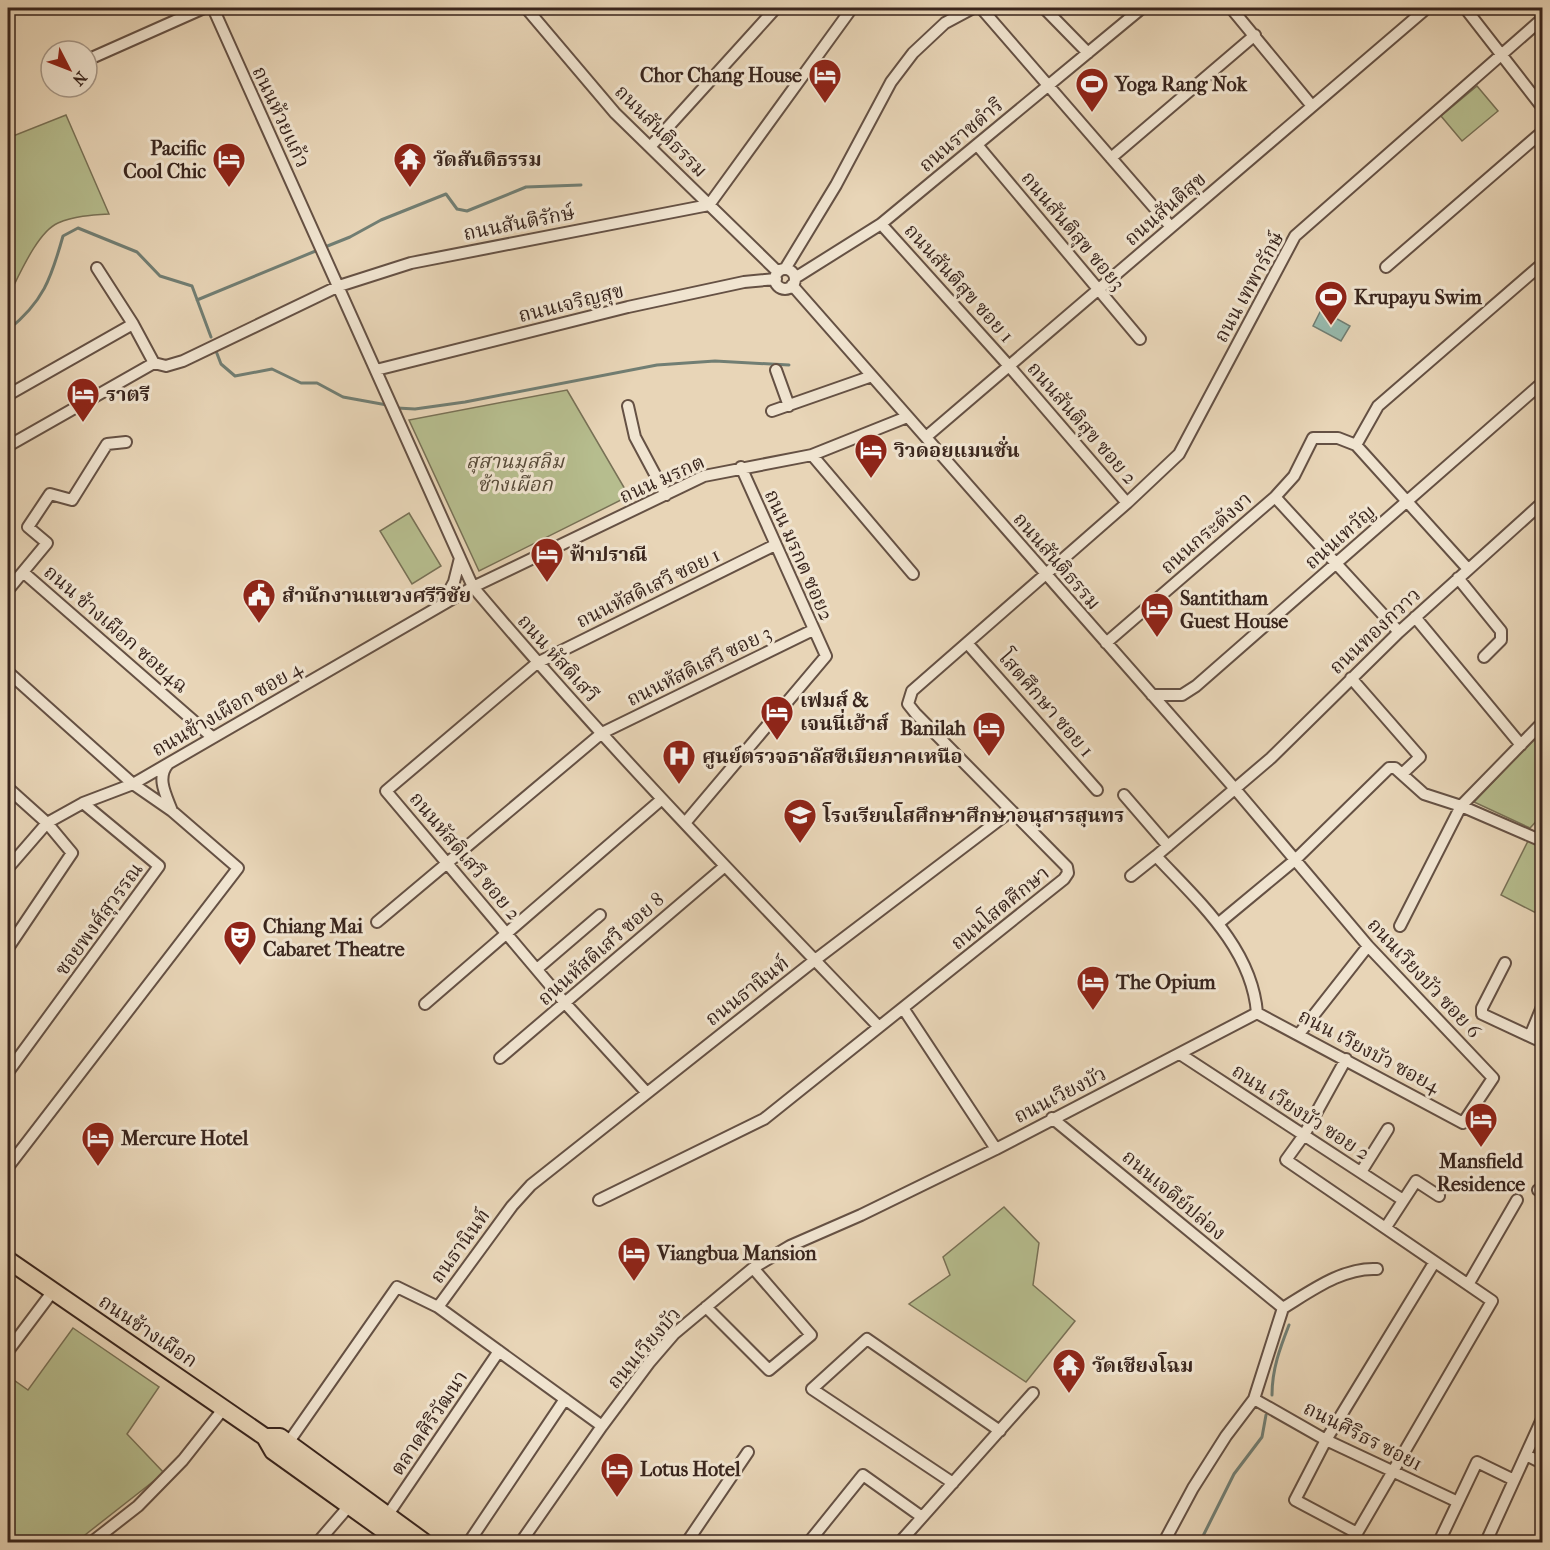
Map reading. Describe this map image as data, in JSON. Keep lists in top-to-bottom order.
{
  "streets": {
    "main road": ["ถนนช้างเผือก"],
    "street": [
      "ถนนห้วยแก้ว",
      "ถนนสันติธรรม",
      "ถนนราชดำริ",
      "ถนนสันติสุข",
      "ถนนสันติรักษ์",
      "ถนนสันติสุข ซอย3",
      "ถนนสันติสุข ซอย 1",
      "ถนน เทพารักษ์",
      "ถนนเจริญสุข",
      "ถนนสันติสุข ซอย 2",
      "ถนน มรกต",
      "ถนนกระดังงา",
      "ถนนเทวัญ",
      "ถนน มรกต ซอย2",
      "ถนนหัสดิเสวี ซอย 1",
      "ถนน ช้างเผือก ซอย4ฉ",
      "ถนนทองกวาว",
      "ถนน หัสดิเสวี",
      "ถนนหัสดิเสวี ซอย 3",
      "โสตศึกษา ซอย 1",
      "ถนนช้างเผือก ซอย 4",
      "ถนนหัสดิเสวี ซอย 2",
      "ถนนโสตศึกษา",
      "ซอยพงศ์สุวรรณ",
      "ถนนหัสดิเสวี ซอย 8",
      "ถนนเวียงบัว ซอย 6",
      "ถนนธานินท์",
      "ถนน เวียงบัว ซอย4",
      "ถนนเวียงบัว",
      "ถนน เวียงบัว ซอย 2",
      "ถนนเจดีย์ปล่อง",
      "ถนธานินท์",
      "ตลาดศิริวัฒนา",
      "ถนนศิริธร ซอย1"
    ]
  },
  "crossings": [
    ["ถนนห้วยแก้ว", "ถนน หัสดิเสวี"],
    ["ถนนสันติธรรม", "ถนนราชดำริ"],
    ["ถนนสันติธรรม", "ถนนสันติสุข"],
    ["ถนนสันติธรรม", "ถนนสันติรักษ์"],
    ["ถนนสันติธรรม", "ถนน เทพารักษ์"],
    ["ถนนสันติธรรม", "ถนนเจริญสุข"],
    ["ถนนสันติธรรม", "ถนน มรกต"],
    ["ถนนสันติธรรม", "ถนนกระดังงา"],
    ["ถนนสันติธรรม", "ถนนเทวัญ"],
    ["ถนนสันติธรรม", "ถนนทองกวาว"],
    ["ถนนสันติธรรม", "ถนนโสตศึกษา"],
    ["ถนนสันติธรรม", "ถนนเวียงบัว ซอย 6"],
    ["ถนนราชดำริ", "ถนนสันติสุข ซอย3"],
    ["ถนนราชดำริ", "ถนนสันติสุข ซอย 1"],
    ["ถนนสันติสุข", "ถนนสันติสุข ซอย3"],
    ["ถนนสันติสุข", "ถนนสันติสุข ซอย 1"],
    ["ถนนสันติสุข", "ถนนสันติสุข ซอย 2"],
    ["ถนนสันติรักษ์", "ถนน หัสดิเสวี"],
    ["ถนนสันติสุข ซอย 1", "ถนนสันติสุข ซอย 2"],
    ["ถนน เทพารักษ์", "ถนนสันติสุข ซอย 2"],
    ["ถนน เทพารักษ์", "ถนนโสตศึกษา"],
    ["ถนนเจริญสุข", "ถนน หัสดิเสวี"],
    ["ถนน มรกต", "ถนน มรกต ซอย2"],
    ["ถนน มรกต", "ถนน หัสดิเสวี"],
    ["ถนน มรกต", "ถนนช้างเผือก ซอย 4"],
    ["ถนน มรกต ซอย2", "ถนนหัสดิเสวี ซอย 1"],
    ["ถนน มรกต ซอย2", "ถนน หัสดิเสวี"],
    ["ถนน มรกต ซอย2", "ถนนหัสดิเสวี ซอย 3"],
    ["ถนนหัสดิเสวี ซอย 1", "ถนน หัสดิเสวี"],
    ["ถนนหัสดิเสวี ซอย 1", "ถนนหัสดิเสวี ซอย 2"],
    ["ถนน ช้างเผือก ซอย4ฉ", "ถนนช้างเผือก ซอย 4"],
    ["ถนน หัสดิเสวี", "ถนนหัสดิเสวี ซอย 3"],
    ["ถนน หัสดิเสวี", "ถนนช้างเผือก ซอย 4"],
    ["ถนน หัสดิเสวี", "ถนนหัสดิเสวี ซอย 2"],
    ["ถนน หัสดิเสวี", "ถนนโสตศึกษา"],
    ["ถนน หัสดิเสวี", "ถนนหัสดิเสวี ซอย 8"],
    ["ถนน หัสดิเสวี", "ถนนธานินท์"],
    ["ถนนหัสดิเสวี ซอย 3", "ถนนหัสดิเสวี ซอย 2"],
    ["โสตศึกษา ซอย 1", "ถนนโสตศึกษา"],
    ["ถนนช้างเผือก ซอย 4", "ซอยพงศ์สุวรรณ"],
    ["ถนนหัสดิเสวี ซอย 2", "ถนนหัสดิเสวี ซอย 8"],
    ["ถนนหัสดิเสวี ซอย 2", "ถนนธานินท์"],
    ["ถนนโสตศึกษา", "ถนนธานินท์"],
    ["ถนนเวียงบัว ซอย 6", "ถนน เวียงบัว ซอย4"],
    ["ถนนธานินท์", "ถนธานินท์"],
    ["ถนน เวียงบัว ซอย4", "ถนนเวียงบัว"],
    ["ถนนเวียงบัว", "ถนน เวียงบัว ซอย 2"],
    ["ถนนเวียงบัว", "ถนนเจดีย์ปล่อง"],
    ["ถนนช้างเผือก", "ตลาดศิริวัฒนา"]
  ],
  "parks": ["สุสานมุสลิม ช้างเผือก"],
  "places": {
    "hotel": [
      "Chor Chang House",
      "Pacific Cool Chic",
      "ราตรี",
      "วิวดอยแมนชั่น",
      "ฟ้าปราณี",
      "Santitham Guest House",
      "เฟมส์ & เจนนี่เฮ้าส์",
      "Banilah",
      "The Opium",
      "Mansfield Residence",
      "Mercure Hotel",
      "Viangbua Mansion",
      "Lotus Hotel"
    ],
    "sports": ["Yoga Rang Nok", "Krupayu Swim"],
    "temple": ["วัดสันติธรรม", "วัดเชียงโฉม"],
    "public building": ["สำนักงานแขวงศรีวิชัย"],
    "hospital": ["ศูนย์ตรวจธาลัสซีเมียภาคเหนือ"],
    "school or university": ["โรงเรียนโสศึกษาศึกษาอนุสารสุนทร"],
    "theatre": ["Chiang Mai Cabaret Theatre"]
  },
  "north": "bottom right"
}
